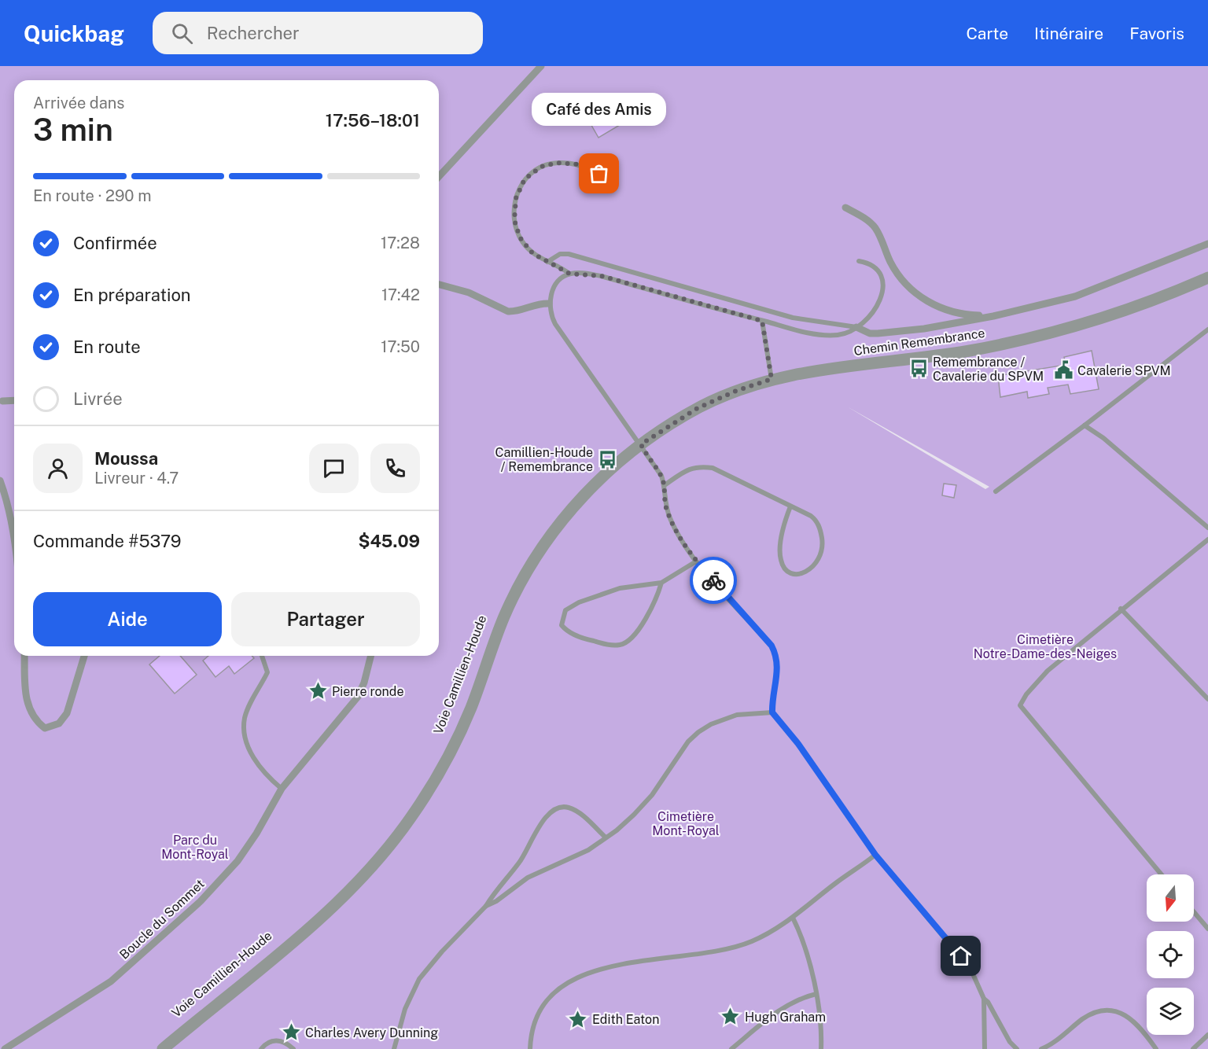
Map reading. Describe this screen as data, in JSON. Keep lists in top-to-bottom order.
{
  "streets": {
    "street": ["Chemin Remembrance", "Voie Camillien-Houde", "Boucle du Sommet"]
  },
  "crossings": [
    ["Chemin Remembrance", "Voie Camillien-Houde"]
  ],
  "parks": ["Cimetière Notre-Dame-des-Neiges", "Cimetière Mont-Royal", "Parc du Mont-Royal"],
  "places": {
    "other": ["Café des Amis"],
    "bus stop": ["Remembrance / Cavalerie du SPVM", "Camillien-Houde / Remembrance"],
    "public building": ["Cavalerie SPVM"],
    "place": [
      "Pierre ronde",
      "Hugh Graham",
      "Edith Eaton",
      "Charles Avery Dunning"
    ]
  },
  "north": "bottom",
  "page": {
    "header": "Quickbag",
    "search": "Rechercher",
    "nav": ["Carte", "Itinéraire", "Favoris"],
    "heading": ["3 min", "Arrivée dans", "17:56–18:01"],
    "panel": [
      "Moussa",
      "Livreur · 4.7",
      "Commande #5379",
      "$45.09"
    ],
    "bubble": "Café des Amis",
    "bar": "En route · 290 m",
    "list": [
      ["Confirmée", "17:28"],
      ["En préparation", "17:42"],
      ["En route", "17:50"],
      "Livrée"
    ],
    "buttons": ["Aide", "Partager"]
  }
}
